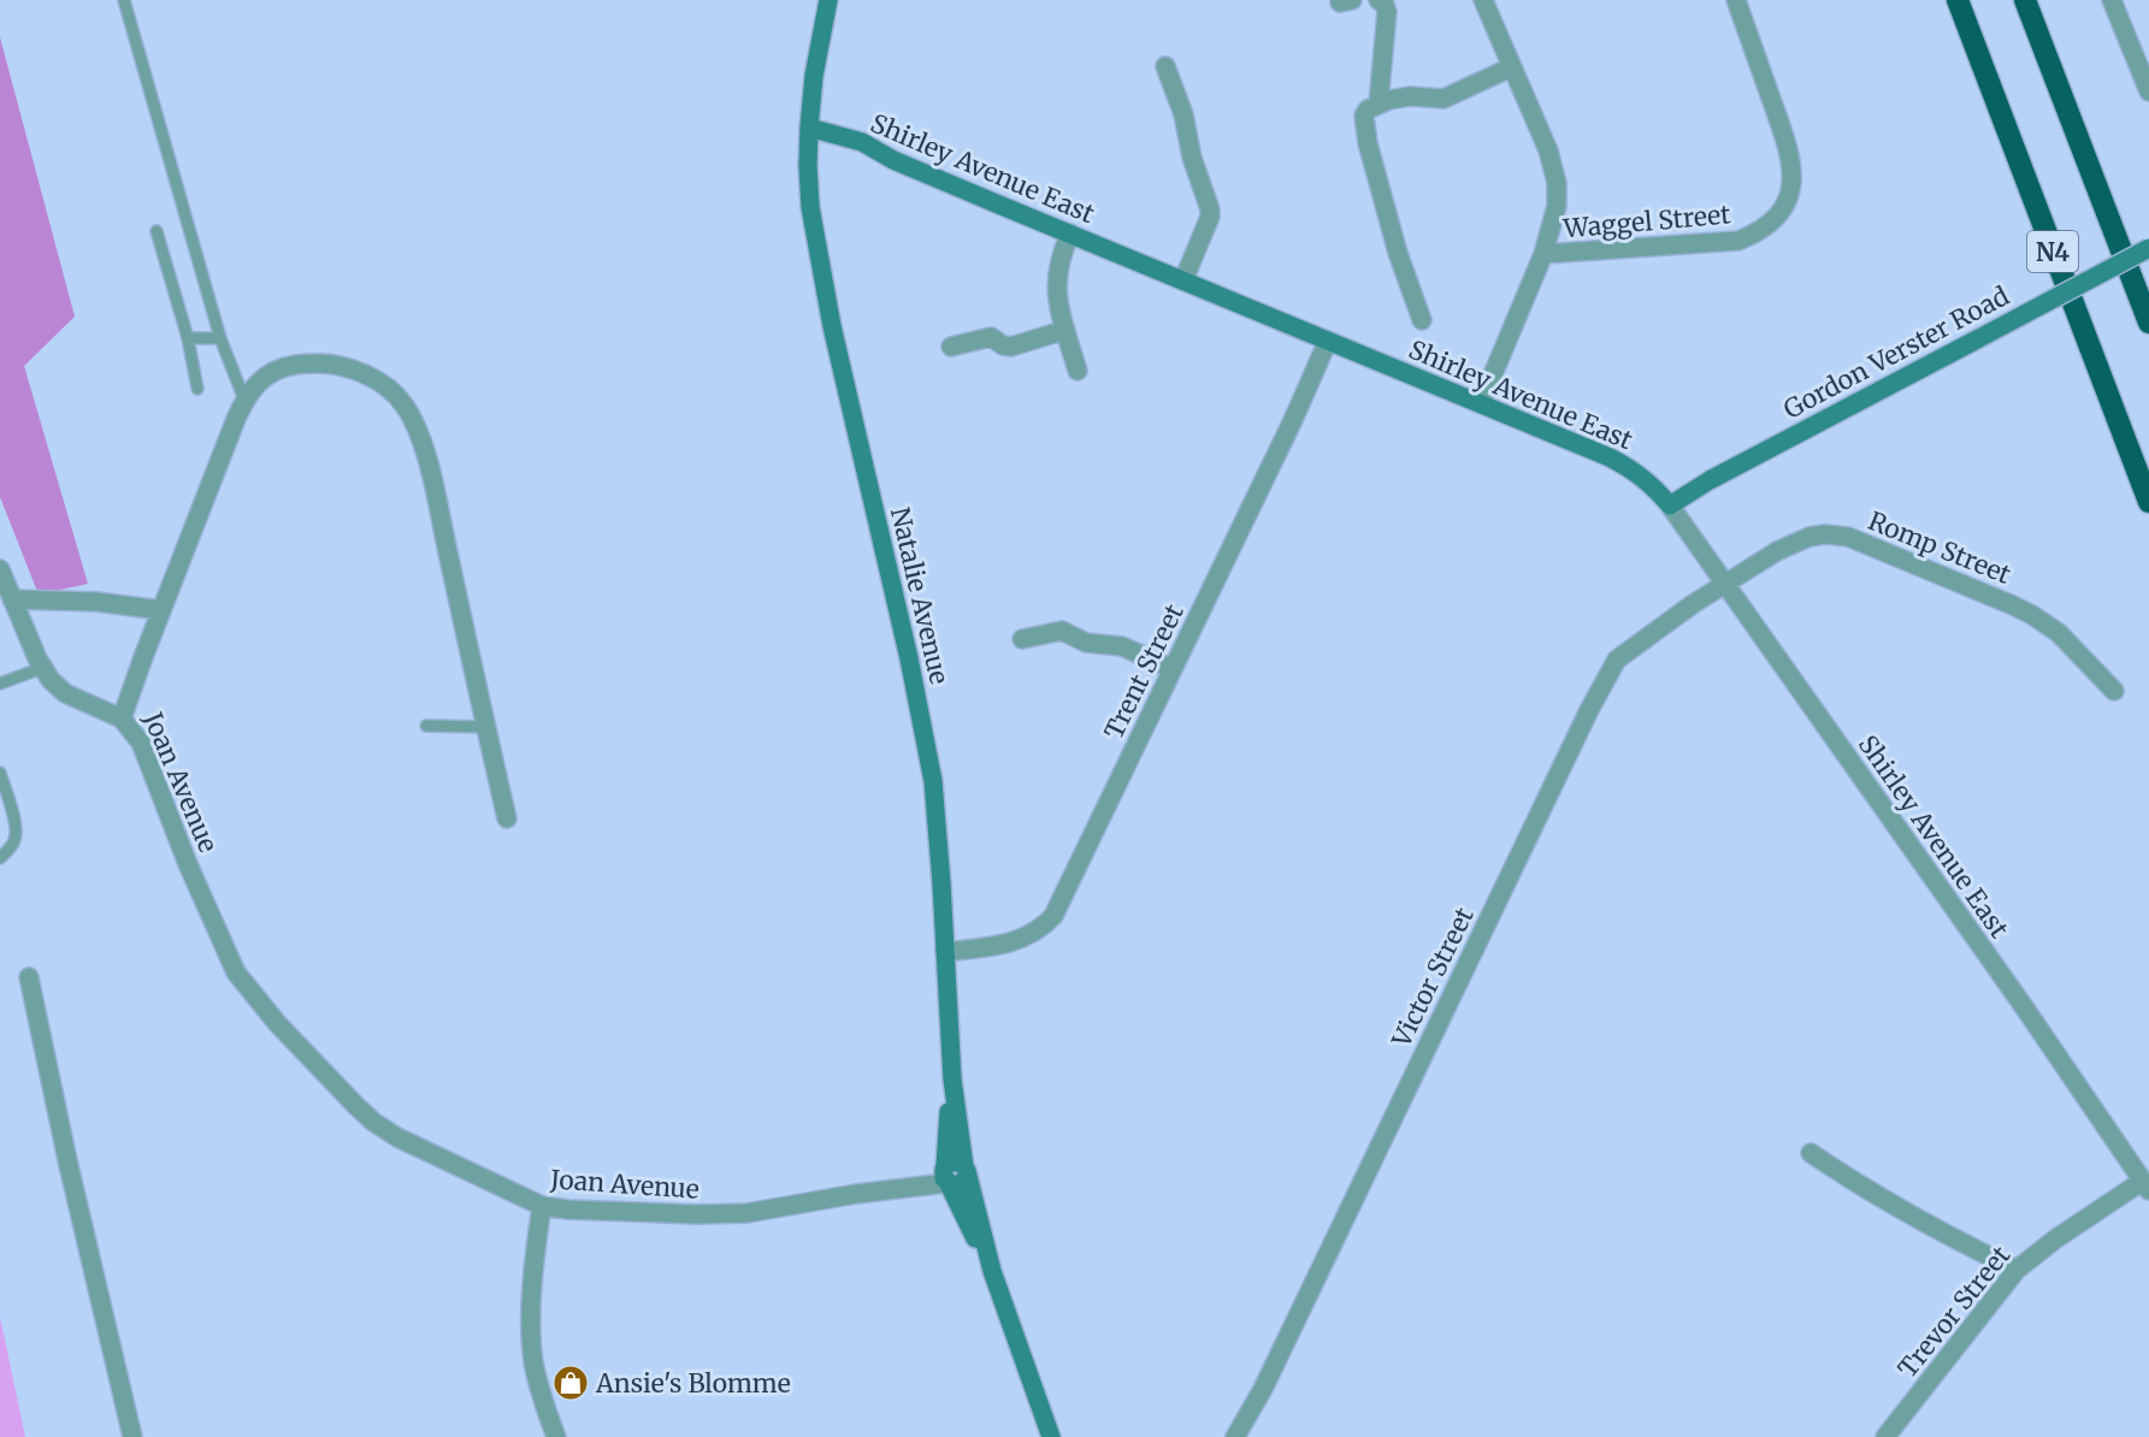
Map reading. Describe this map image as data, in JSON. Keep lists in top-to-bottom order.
{
  "streets": {
    "highway": ["N4"],
    "street": [
      "Shirley Avenue East",
      "Waggel Street",
      "Gordon Verster Road",
      "Romp Street",
      "Natalie Avenue",
      "Trent Street",
      "Joan Avenue",
      "Victor Street",
      "Trevor Street"
    ]
  },
  "crossings": [
    ["Shirley Avenue East", "Gordon Verster Road"],
    ["Shirley Avenue East", "Romp Street"],
    ["Shirley Avenue East", "Natalie Avenue"],
    ["Shirley Avenue East", "Trent Street"],
    ["Shirley Avenue East", "Victor Street"],
    ["Shirley Avenue East", "Trevor Street"],
    ["Romp Street", "Victor Street"],
    ["Natalie Avenue", "Trent Street"],
    ["Natalie Avenue", "Joan Avenue"]
  ],
  "places": {
    "shop": ["Ansie's Blomme"]
  }
}
